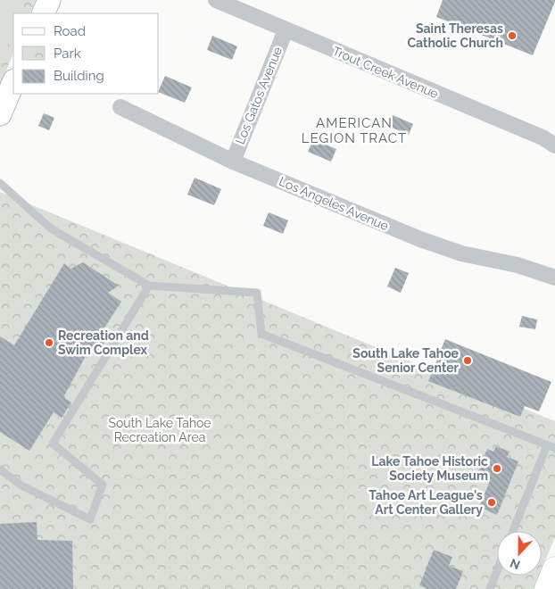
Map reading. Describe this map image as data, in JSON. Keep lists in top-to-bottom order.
{
  "streets": {
    "street": ["Trout Creek Avenue", "Los Gatos Avenue", "Los Angeles Avenue"]
  },
  "crossings": [
    ["Trout Creek Avenue", "Los Gatos Avenue"],
    ["Los Gatos Avenue", "Los Angeles Avenue"]
  ],
  "districts": ["AMERICAN LEGION TRACT"],
  "parks": ["South Lake Tahoe Recreation Area"],
  "places": [
    "Saint Theresas Catholic Church",
    "Recreation and Swim Complex",
    "South Lake Tahoe Senior Center",
    "Lake Tahoe Historic Society Museum",
    "Tahoe Art League's Art Center Gallery"
  ],
  "legend": ["Road", "Park", "Building"],
  "north": "bottom"
}
